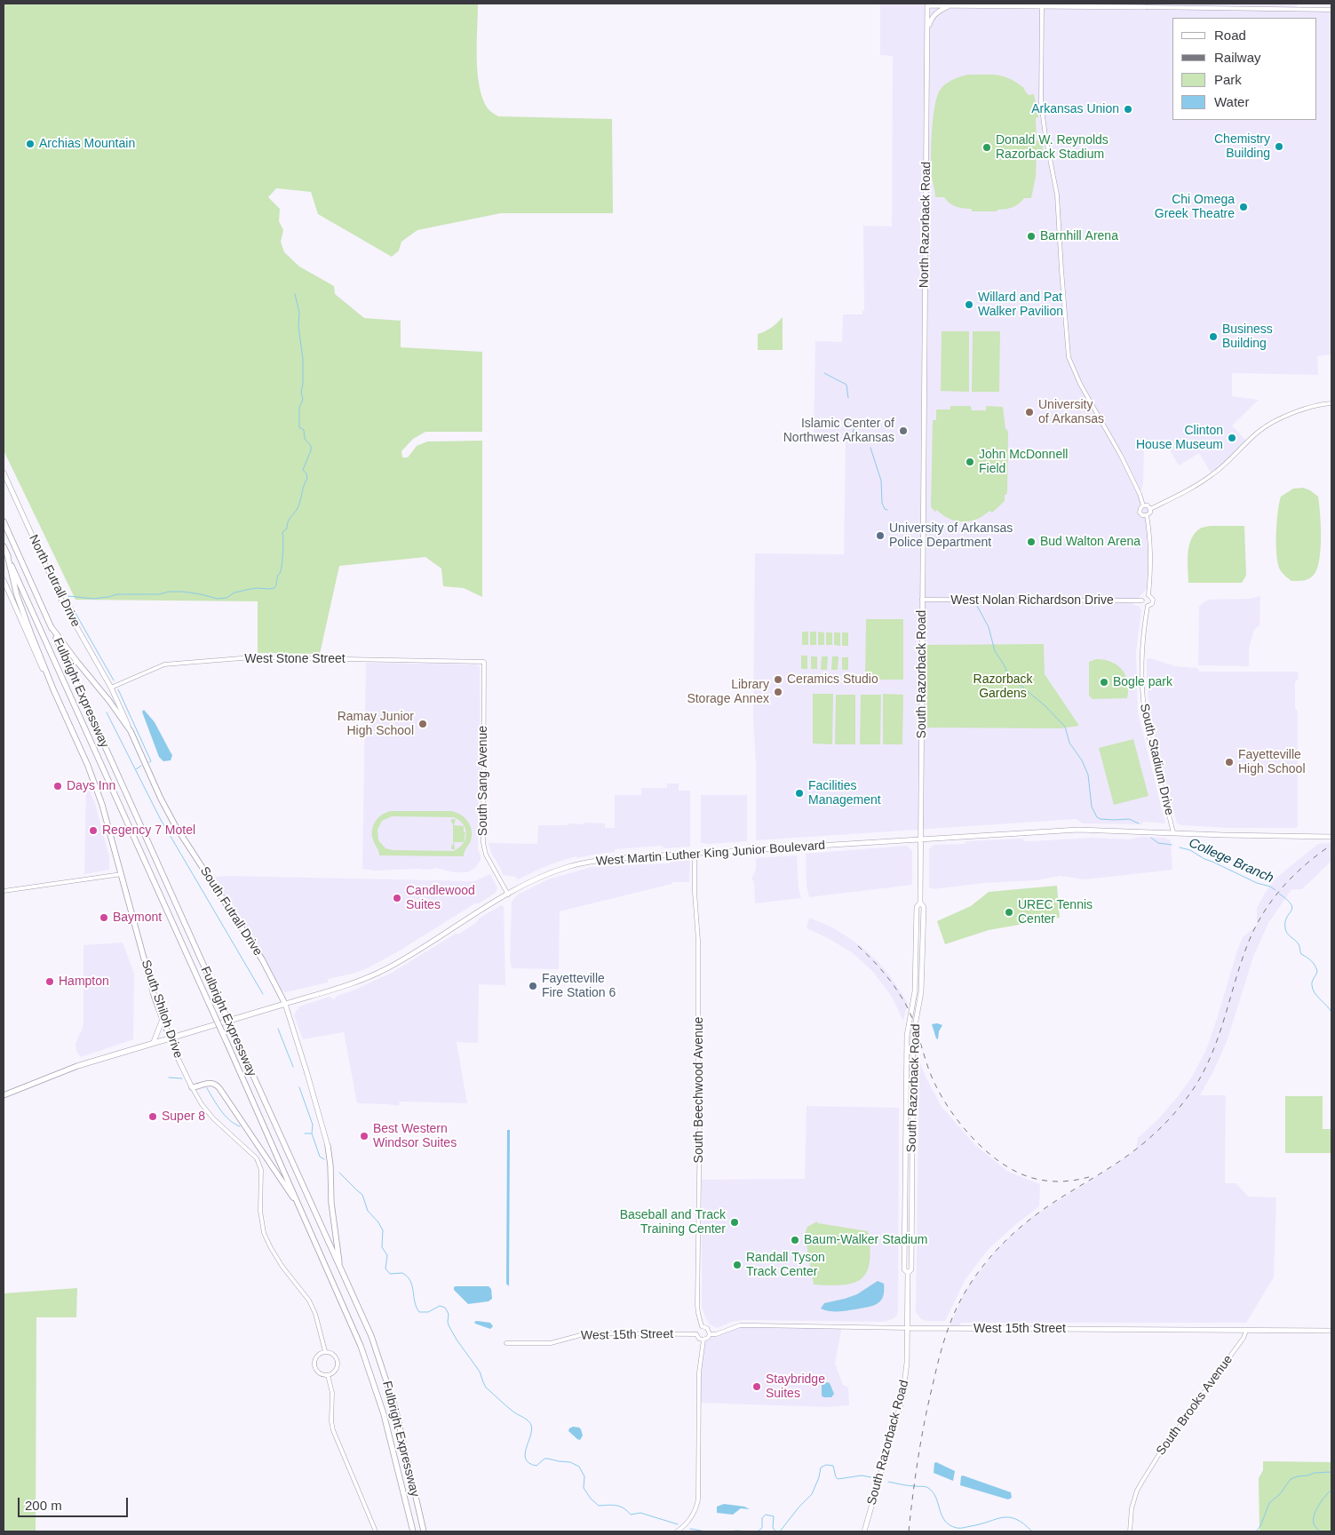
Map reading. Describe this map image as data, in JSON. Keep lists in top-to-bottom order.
{
  "streets": {
    "highway": [
      "Fulbright Expressway",
      "West Martin Luther King Junior Boulevard",
      "South Futrall Drive",
      "South Shiloh Drive"
    ],
    "main road": [
      "North Razorback Road",
      "North Futrall Drive",
      "South Razorback Road",
      "West 15th Street"
    ],
    "street": [
      "West Nolan Richardson Drive",
      "West Stone Street",
      "South Stadium Drive",
      "South Sang Avenue",
      "South Beechwood Avenue",
      "South Brooks Avenue"
    ]
  },
  "crossings": [
    ["North Razorback Road", "South Razorback Road"],
    ["North Futrall Drive", "West Stone Street"],
    ["North Futrall Drive", "South Futrall Drive"],
    ["West Nolan Richardson Drive", "South Razorback Road"],
    ["West Nolan Richardson Drive", "South Stadium Drive"],
    ["West Stone Street", "South Sang Avenue"],
    ["West Stone Street", "South Futrall Drive"],
    ["South Razorback Road", "West Martin Luther King Junior Boulevard"],
    ["South Razorback Road", "West 15th Street"],
    ["Fulbright Expressway", "South Shiloh Drive"],
    ["South Stadium Drive", "West Martin Luther King Junior Boulevard"],
    ["South Sang Avenue", "West Martin Luther King Junior Boulevard"],
    ["West Martin Luther King Junior Boulevard", "South Futrall Drive"],
    ["West Martin Luther King Junior Boulevard", "South Shiloh Drive"],
    ["West Martin Luther King Junior Boulevard", "South Beechwood Avenue"],
    ["South Beechwood Avenue", "West 15th Street"],
    ["West 15th Street", "South Brooks Avenue"]
  ],
  "water": ["College Branch"],
  "parks": ["Razorback Gardens"],
  "places": [
    "Arkansas Union",
    "Archias Mountain",
    "Chemistry Building",
    "Donald W. Reynolds Razorback Stadium",
    "Chi Omega Greek Theatre",
    "Barnhill Arena",
    "Willard and Pat Walker Pavilion",
    "Business Building",
    "University of Arkansas",
    "Islamic Center of Northwest Arkansas",
    "Clinton House Museum",
    "John McDonnell Field",
    "University of Arkansas Police Department",
    "Bud Walton Arena",
    "Ceramics Studio",
    "Bogle park",
    "Library Storage Annex",
    "Ramay Junior High School",
    "Fayetteville High School",
    "Days Inn",
    "Facilities Management",
    "Regency 7 Motel",
    "Candlewood Suites",
    "UREC Tennis Center",
    "Baymont",
    "Hampton",
    "Fayetteville Fire Station 6",
    "Super 8",
    "Best Western Windsor Suites",
    "Baseball and Track Training Center",
    "Baum-Walker Stadium",
    "Randall Tyson Track Center",
    "Staybridge Suites"
  ],
  "legend": [
    "Road",
    "Railway",
    "Park",
    "Water"
  ],
  "scale_bar": "200 m"
}
